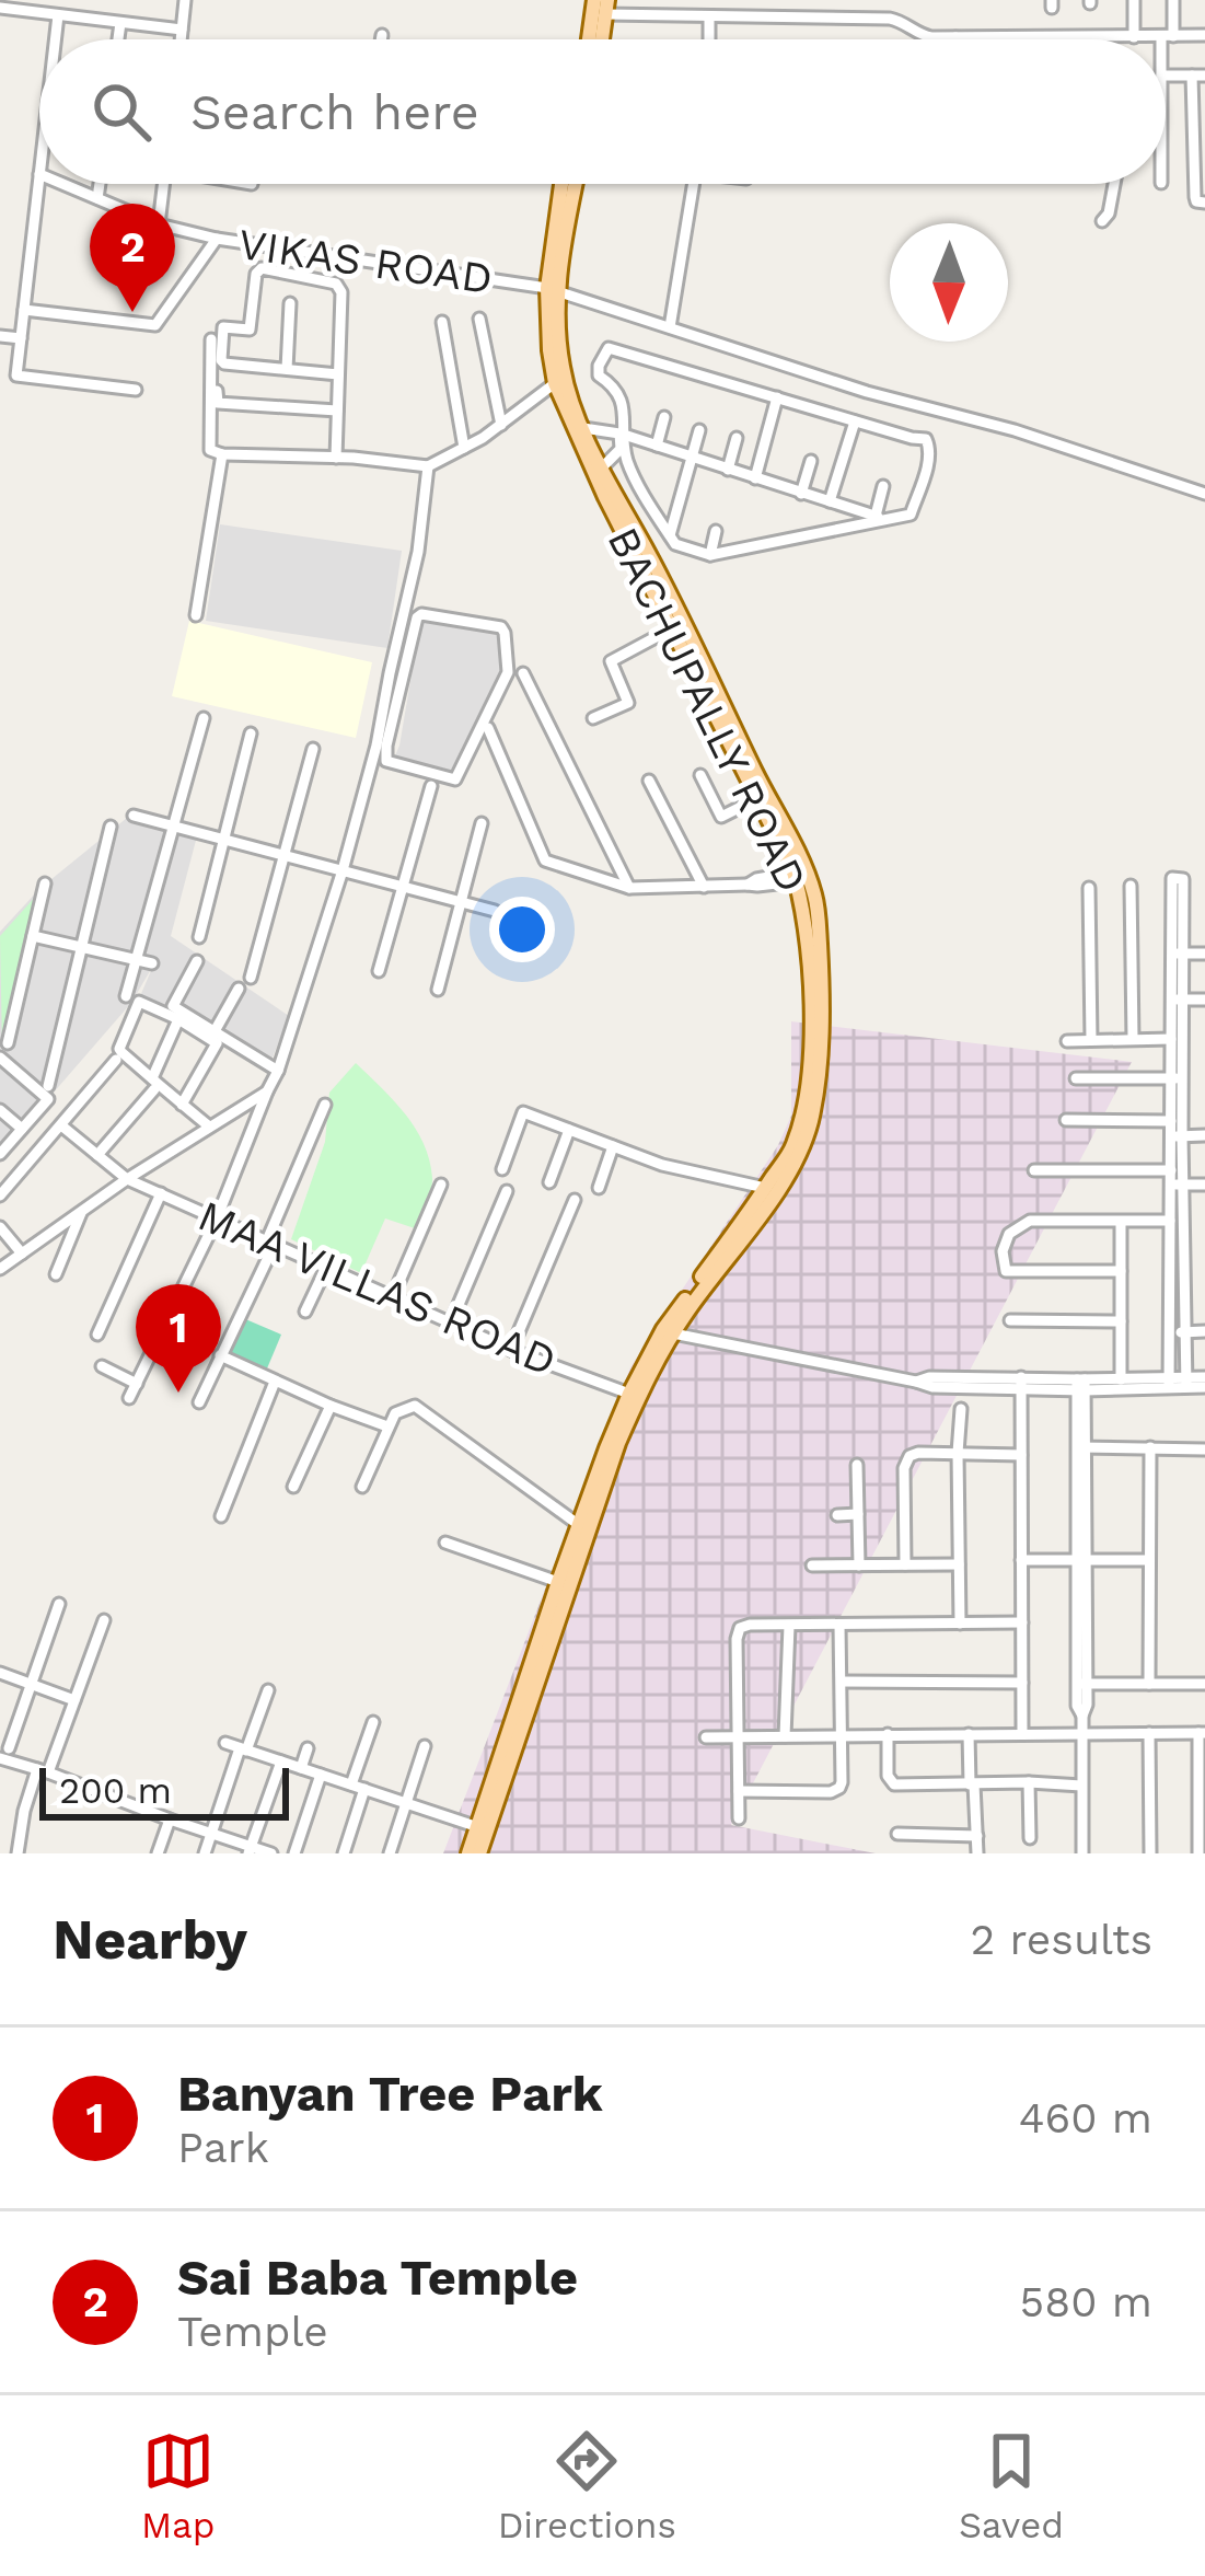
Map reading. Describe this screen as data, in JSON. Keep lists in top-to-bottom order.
{
  "streets": {
    "main road": ["BACHUPALLY ROAD"],
    "street": ["VIKAS ROAD", "MAA VILLAS ROAD"]
  },
  "crossings": [
    ["VIKAS ROAD", "BACHUPALLY ROAD"],
    ["BACHUPALLY ROAD", "MAA VILLAS ROAD"]
  ],
  "scale_bar": "200 m",
  "north": "bottom",
  "page": {
    "search": "Search here",
    "pins": ["2", "1"],
    "scale": "200 m",
    "heading": ["Nearby", "2 results"],
    "list": [
      {
        "mark": "1",
        "name": "Banyan Tree Park",
        "note": "Park",
        "value": "460 m"
      },
      {
        "mark": "2",
        "name": "Sai Baba Temple",
        "note": "Temple",
        "value": "580 m"
      }
    ],
    "nav": ["Map", "Directions", "Saved"]
  }
}
